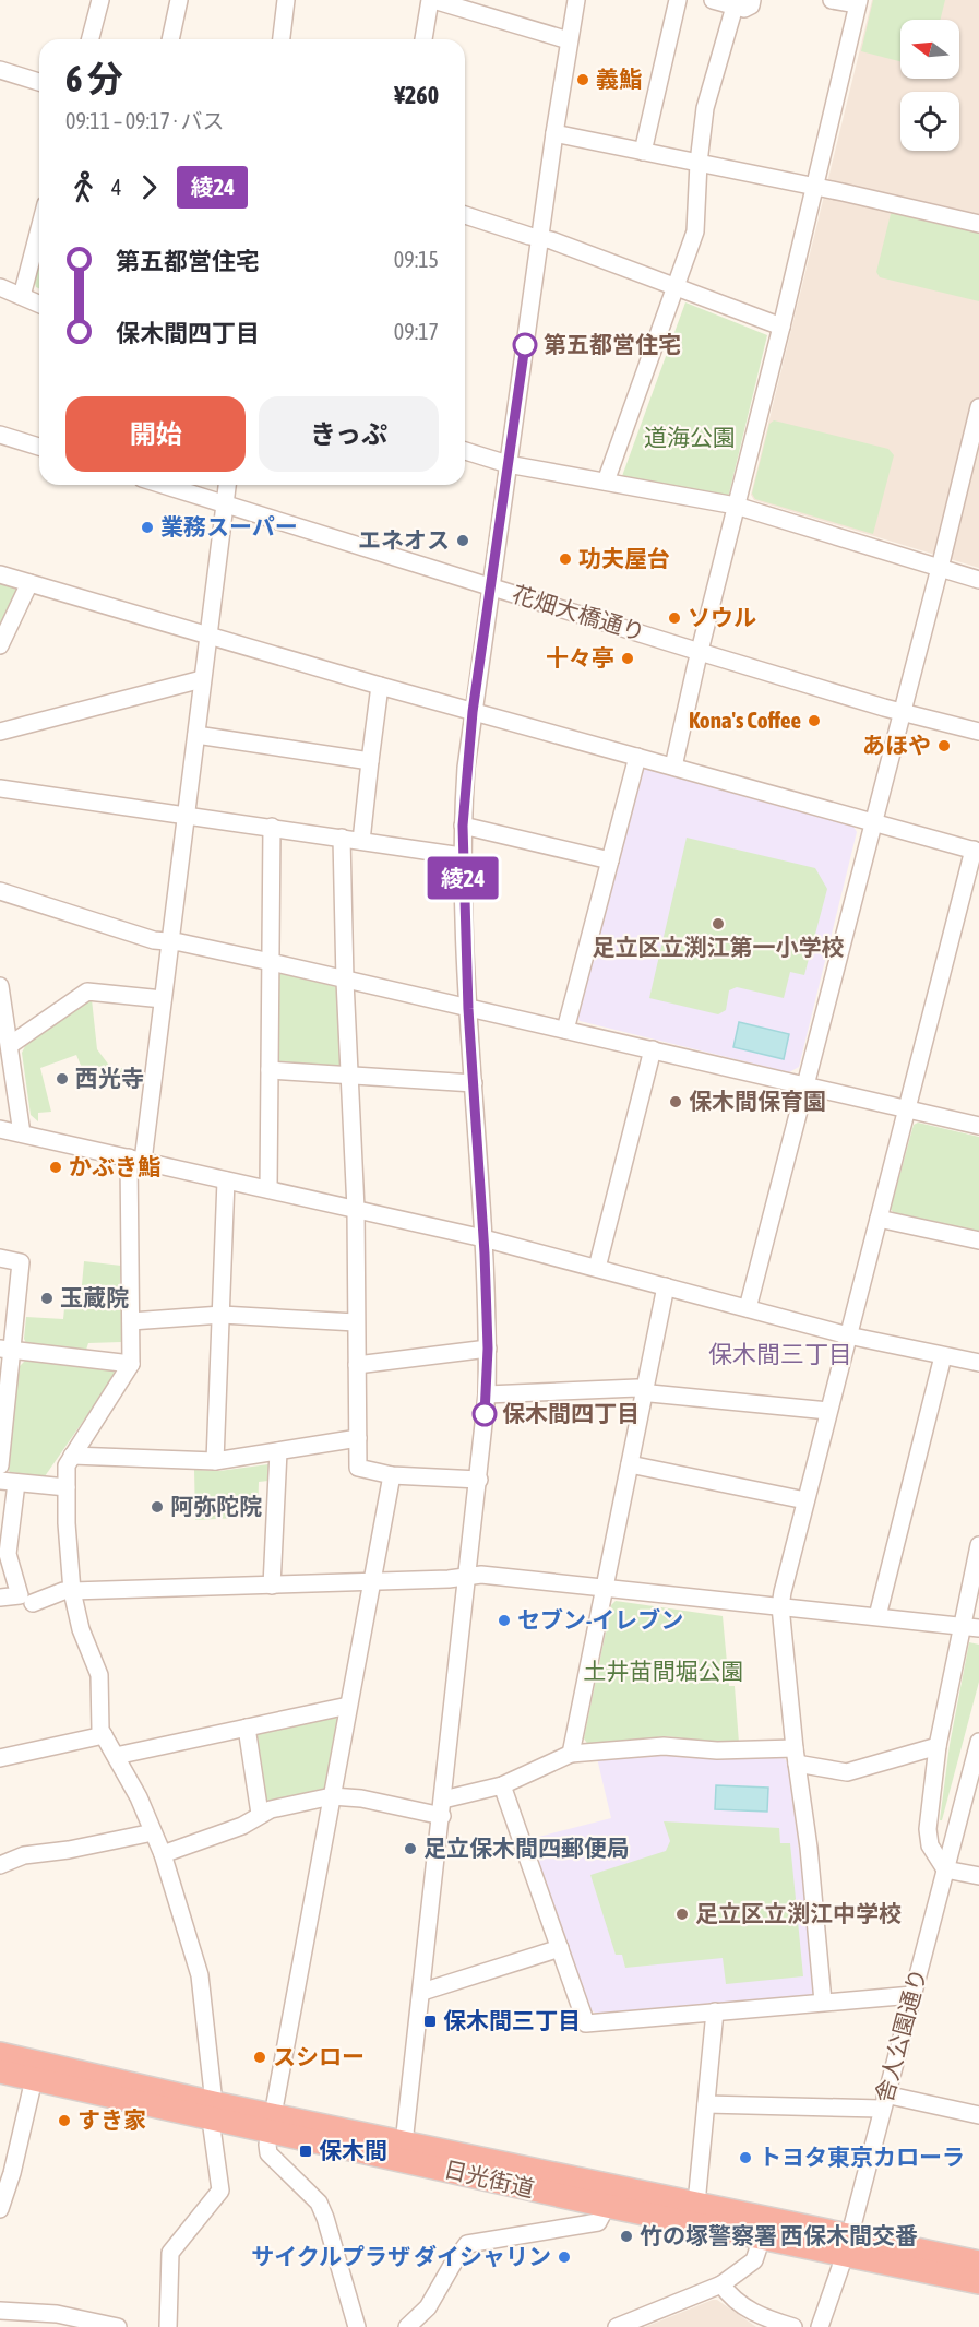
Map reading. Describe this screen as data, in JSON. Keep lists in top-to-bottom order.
{
  "streets": {
    "highway": ["日光街道"],
    "street": ["花畑大橋通り", "舎人公園通り"]
  },
  "crossings": [
    ["舎人公園通り", "日光街道"]
  ],
  "districts": ["保木間三丁目"],
  "parks": ["道海公園", "土井苗間堀公園"],
  "places": {
    "other": [
      "義鮨",
      "第五都営住宅",
      "業務スーパー",
      "エネオス",
      "功夫屋台",
      "ソウル",
      "十々亭",
      "Kona's Coffee",
      "あほや",
      "足立区立渕江第一小学校",
      "西光寺",
      "保木間保育園",
      "かぶき鮨",
      "玉蔵院",
      "保木間四丁目",
      "阿弥陀院",
      "セブン-イレブン",
      "足立保木間四郵便局",
      "足立区立渕江中学校",
      "スシロー",
      "すき家",
      "トヨタ東京カローラ",
      "竹の塚警察署 西保木間交番",
      "サイクルプラザ ダイシャリン"
    ],
    "transit": ["保木間三丁目", "保木間"]
  },
  "lines": ["bus line 綾24"],
  "north": "left",
  "page": {
    "on_map": "綾24",
    "heading": ["6 分", "09:11 – 09:17 · バス", "¥260"],
    "legs": ["4", "綾24"],
    "list": [
      {
        "name": "第五都営住宅",
        "value": "09:15"
      },
      {
        "name": "保木間四丁目",
        "value": "09:17"
      }
    ],
    "buttons": ["開始", "きっぷ"]
  }
}
